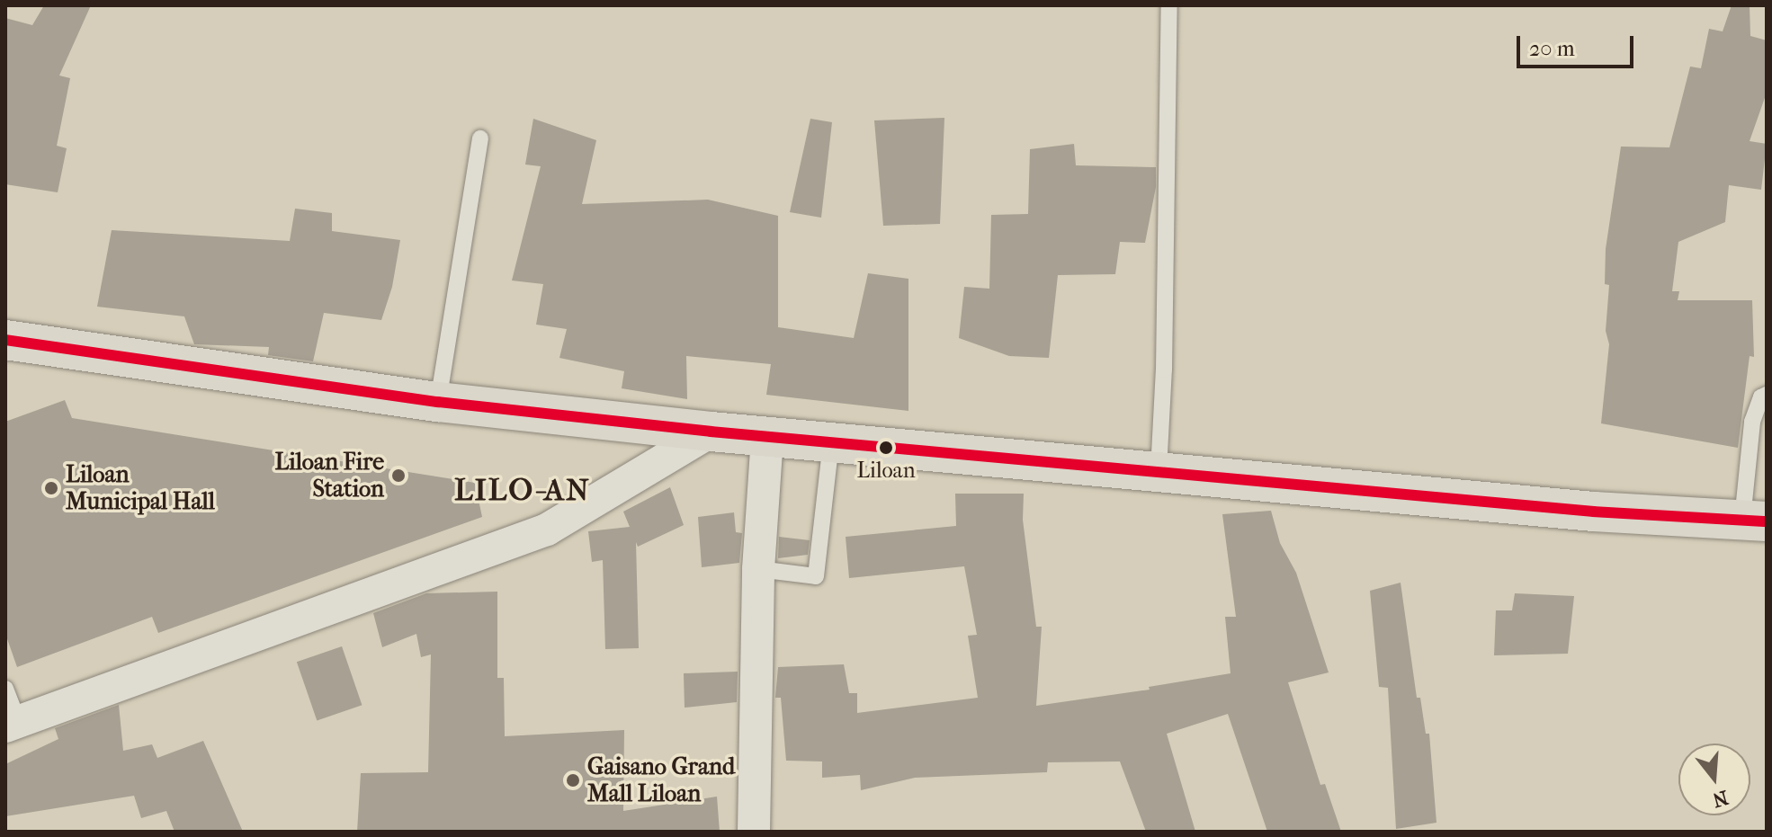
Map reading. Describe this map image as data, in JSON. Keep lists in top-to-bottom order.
{
  "districts": ["LILO-AN"],
  "places": [
    "Liloan",
    "Liloan Fire Station",
    "Liloan Municipal Hall",
    "Gaisano Grand Mall Liloan"
  ],
  "scale_bar": "20 m",
  "north": "bottom"
}
